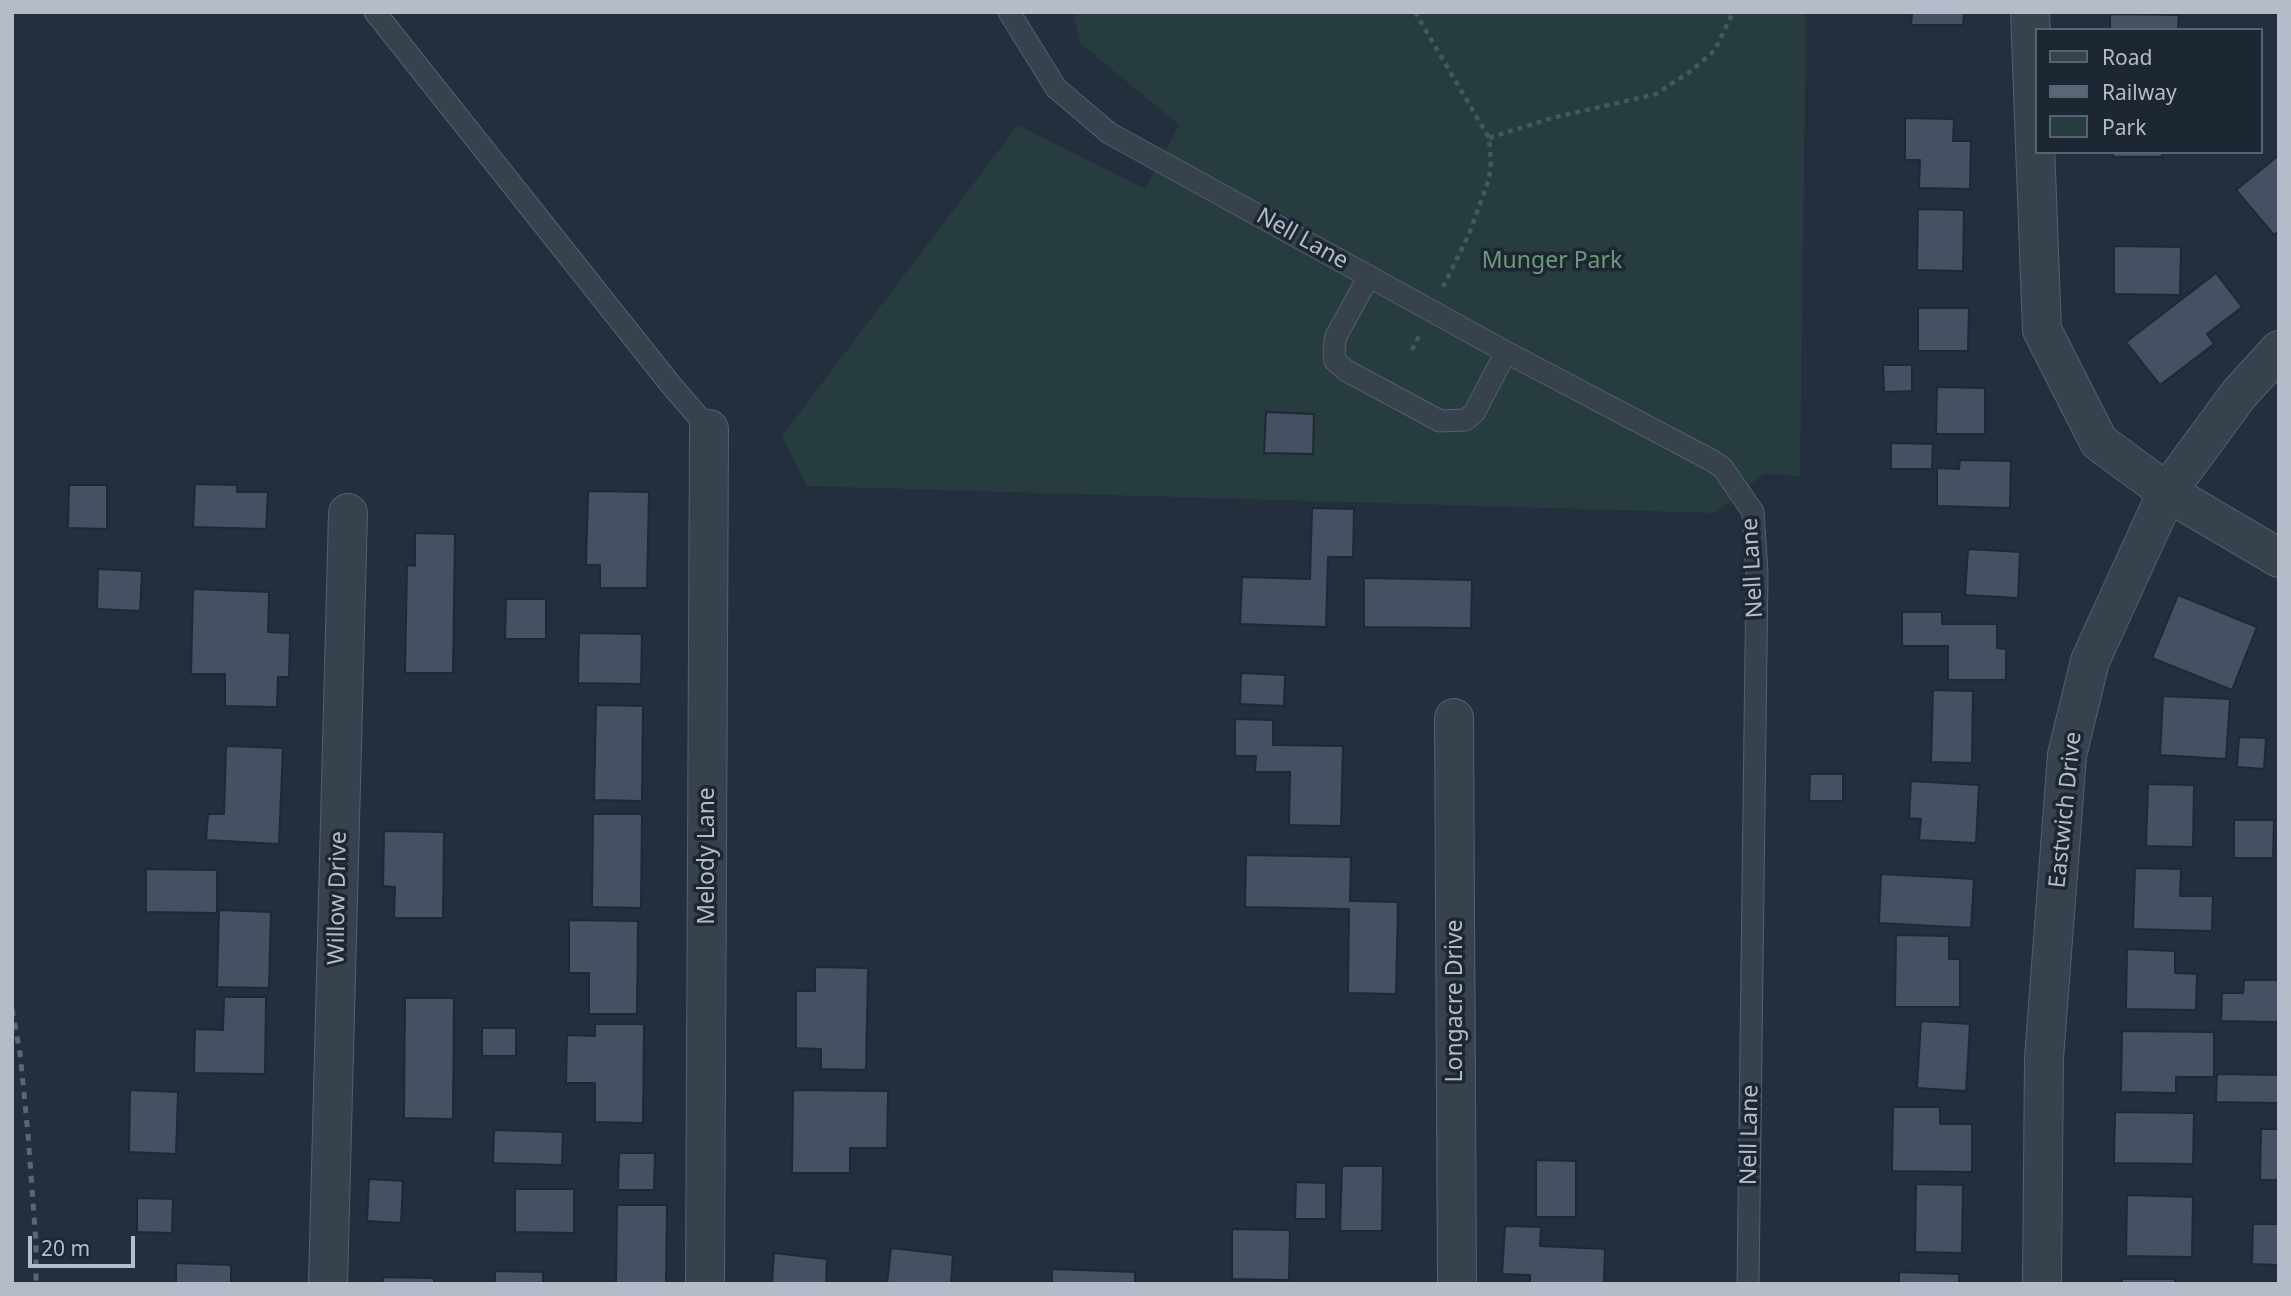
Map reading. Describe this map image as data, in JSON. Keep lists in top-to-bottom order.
{
  "streets": {
    "street": [
      "Eastwich Drive",
      "Melody Lane",
      "Willow Drive",
      "Longacre Drive"
    ],
    "lane": ["Nell Lane"]
  },
  "parks": ["Munger Park"],
  "legend": ["Road", "Railway", "Park"],
  "scale_bar": "20 m"
}
